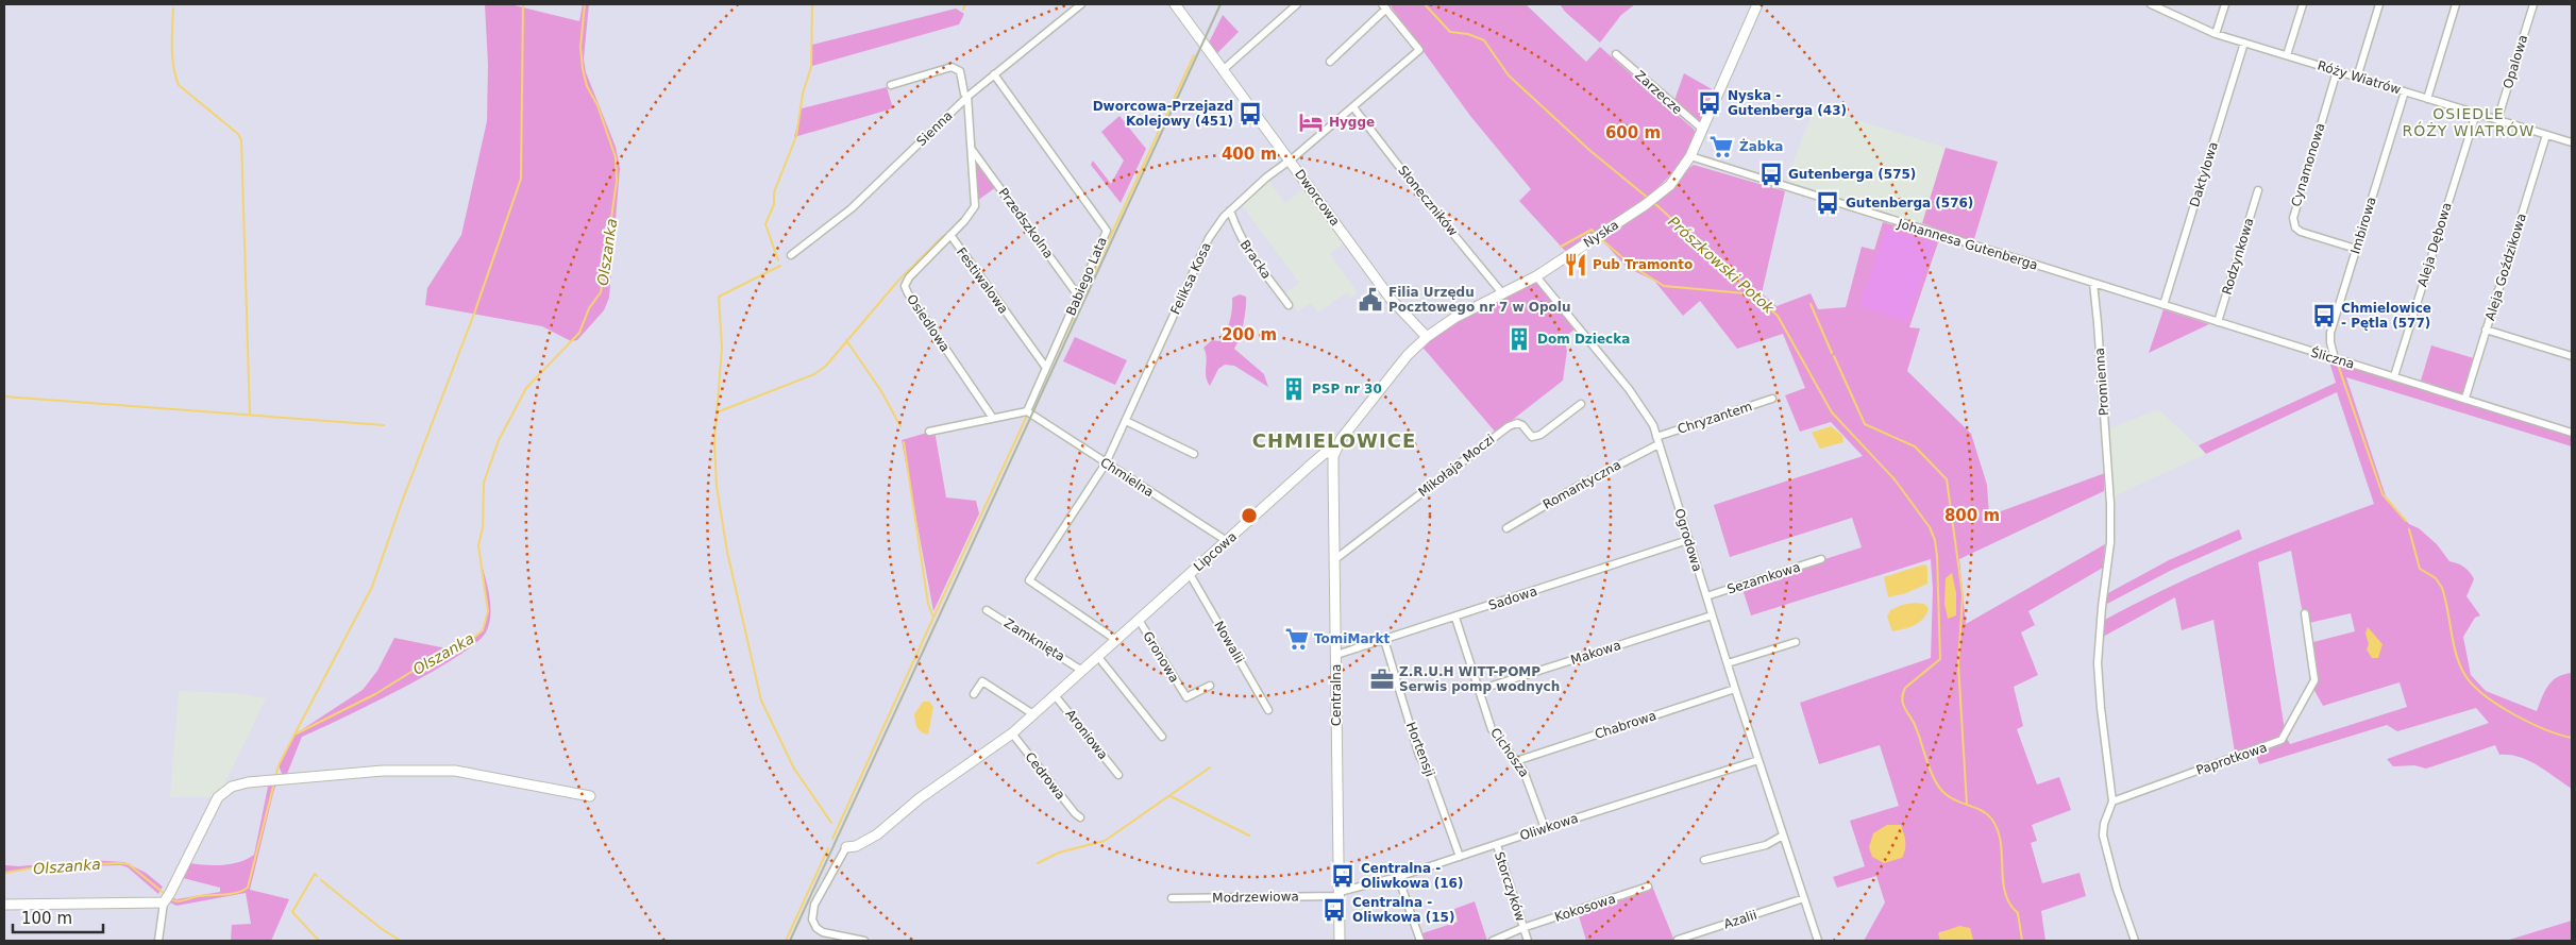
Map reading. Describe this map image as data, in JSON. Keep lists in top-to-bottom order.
{
  "streets": {
    "street": [
      "Opalowa",
      "Róży Wiatrów",
      "Zarzecze",
      "Sienna",
      "Cynamonowa",
      "Daktylowa",
      "Dworcowa",
      "Słoneczników",
      "Przedszkolna",
      "Imbirowa",
      "Nyska",
      "Johannesa Gutenberga",
      "Aleja Dębowa",
      "Rodzynkowa",
      "Bracka",
      "Aleja Goździkowa",
      "Babiego Lata",
      "Feliksa Kosa",
      "Festiwalowa",
      "Osiedlowa",
      "Śliczna",
      "Promienna",
      "Chryzantem",
      "Mikołaja Moczi",
      "Chmielna",
      "Romantyczna",
      "Ogrodowa",
      "Lipcowa",
      "Sezamkowa",
      "Sadowa",
      "Zamknięta",
      "Nowalii",
      "Makowa",
      "Gronowa",
      "Centralna",
      "Chabrowa",
      "Aroniowa",
      "Hortensji",
      "Cichosza",
      "Paprotkowa",
      "Cedrowa",
      "Oliwkowa",
      "Storczyków",
      "Modrzewiowa",
      "Kokosowa",
      "Azalii"
    ]
  },
  "crossings": [
    ["Opalowa", "Róży Wiatrów"],
    ["Róży Wiatrów", "Cynamonowa"],
    ["Róży Wiatrów", "Daktylowa"],
    ["Róży Wiatrów", "Imbirowa"],
    ["Róży Wiatrów", "Aleja Dębowa"],
    ["Róży Wiatrów", "Aleja Goździkowa"],
    ["Zarzecze", "Nyska"],
    ["Sienna", "Babiego Lata"],
    ["Sienna", "Festiwalowa"],
    ["Cynamonowa", "Imbirowa"],
    ["Daktylowa", "Śliczna"],
    ["Dworcowa", "Nyska"],
    ["Dworcowa", "Feliksa Kosa"],
    ["Słoneczników", "Nyska"],
    ["Słoneczników", "Feliksa Kosa"],
    ["Przedszkolna", "Babiego Lata"],
    ["Przedszkolna", "Festiwalowa"],
    ["Imbirowa", "Śliczna"],
    ["Nyska", "Johannesa Gutenberga"],
    ["Nyska", "Ogrodowa"],
    ["Nyska", "Lipcowa"],
    ["Nyska", "Centralna"],
    ["Johannesa Gutenberga", "Śliczna"],
    ["Johannesa Gutenberga", "Promienna"],
    ["Aleja Dębowa", "Śliczna"],
    ["Rodzynkowa", "Śliczna"],
    ["Bracka", "Feliksa Kosa"],
    ["Aleja Goździkowa", "Śliczna"],
    ["Babiego Lata", "Festiwalowa"],
    ["Babiego Lata", "Chmielna"],
    ["Feliksa Kosa", "Chmielna"],
    ["Feliksa Kosa", "Lipcowa"],
    ["Festiwalowa", "Osiedlowa"],
    ["Śliczna", "Promienna"],
    ["Promienna", "Paprotkowa"],
    ["Chryzantem", "Romantyczna"],
    ["Chryzantem", "Ogrodowa"],
    ["Mikołaja Moczi", "Centralna"],
    ["Chmielna", "Lipcowa"],
    ["Romantyczna", "Ogrodowa"],
    ["Ogrodowa", "Sezamkowa"],
    ["Ogrodowa", "Sadowa"],
    ["Ogrodowa", "Makowa"],
    ["Ogrodowa", "Chabrowa"],
    ["Ogrodowa", "Oliwkowa"],
    ["Ogrodowa", "Azalii"],
    ["Lipcowa", "Zamknięta"],
    ["Lipcowa", "Nowalii"],
    ["Lipcowa", "Gronowa"],
    ["Lipcowa", "Centralna"],
    ["Lipcowa", "Aroniowa"],
    ["Lipcowa", "Cedrowa"],
    ["Sadowa", "Centralna"],
    ["Sadowa", "Hortensji"],
    ["Sadowa", "Cichosza"],
    ["Makowa", "Cichosza"],
    ["Centralna", "Oliwkowa"],
    ["Centralna", "Modrzewiowa"],
    ["Chabrowa", "Cichosza"],
    ["Hortensji", "Oliwkowa"],
    ["Cichosza", "Oliwkowa"],
    ["Oliwkowa", "Storczyków"],
    ["Oliwkowa", "Modrzewiowa"],
    ["Storczyków", "Kokosowa"]
  ],
  "districts": ["OSIEDLE RÓŻY WIATRÓW", "CHMIELOWICE"],
  "water": ["Olszanka", "Prószkowski Potok"],
  "places": {
    "bus stop": [
      "Nyska - Gutenberga (43)",
      "Dworcowa-Przejazd Kolejowy (451)",
      "Gutenberga (575)",
      "Gutenberga (576)",
      "Chmielowice - Pętla (577)",
      "Centralna - Oliwkowa (16)",
      "Centralna - Oliwkowa (15)"
    ],
    "hotel": ["Hygge"],
    "supermarket": ["Żabka", "TomiMarkt"],
    "restaurant": ["Pub Tramonto"],
    "public building": ["Filia Urzędu Pocztowego nr 7 w Opolu"],
    "building": ["Dom Dziecka", "PSP nr 30"],
    "office": ["Z.R.U.H WITT-POMP Serwis pomp wodnych"]
  },
  "scale_bar": "100 m",
  "rings": [
    "600 m",
    "400 m",
    "200 m",
    "800 m"
  ]
}
